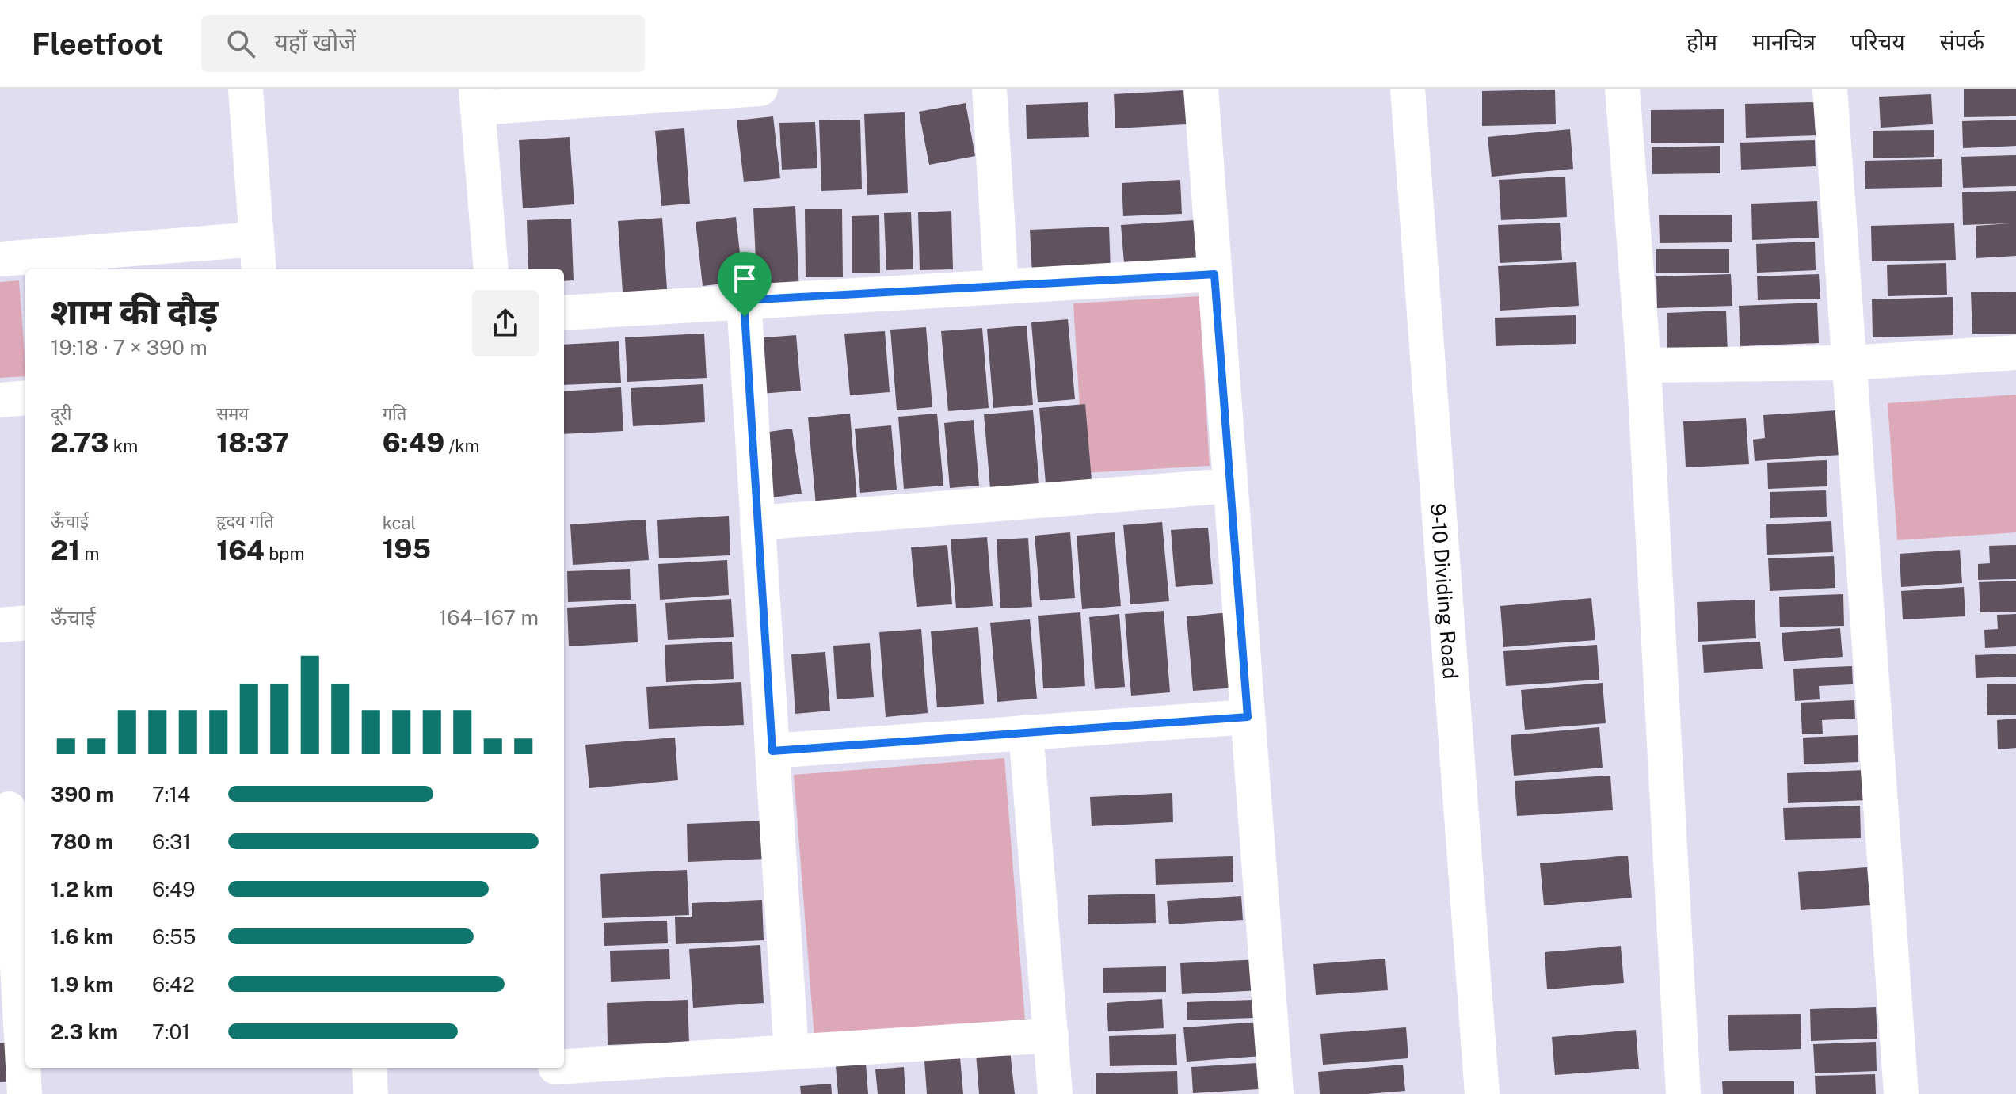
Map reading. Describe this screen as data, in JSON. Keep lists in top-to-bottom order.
{
  "streets": {
    "street": ["9-10 Dividing Road"]
  },
  "page": {
    "header": "Fleetfoot",
    "search": "यहाँ खोजें",
    "nav": [
      "होम",
      "मानचित्र",
      "परिचय",
      "संपर्क"
    ],
    "heading": ["शाम की दौड़", "19:18 · 7 × 390 m"],
    "stats": [
      ["दूरी", "2.73 km"],
      ["समय", "18:37"],
      ["गति", "6:49 /km"],
      ["ऊँचाई", "21 m"],
      ["हृदय गति", "164 bpm"],
      ["kcal", "195"]
    ],
    "chart": ["ऊँचाई", "164–167 m"],
    "list": [
      {
        "name": "390 m",
        "note": "7:14"
      },
      {
        "name": "780 m",
        "note": "6:31"
      },
      {
        "name": "1.2 km",
        "note": "6:49"
      },
      {
        "name": "1.6 km",
        "note": "6:55"
      },
      {
        "name": "1.9 km",
        "note": "6:42"
      },
      {
        "name": "2.3 km",
        "note": "7:01"
      }
    ]
  }
}
